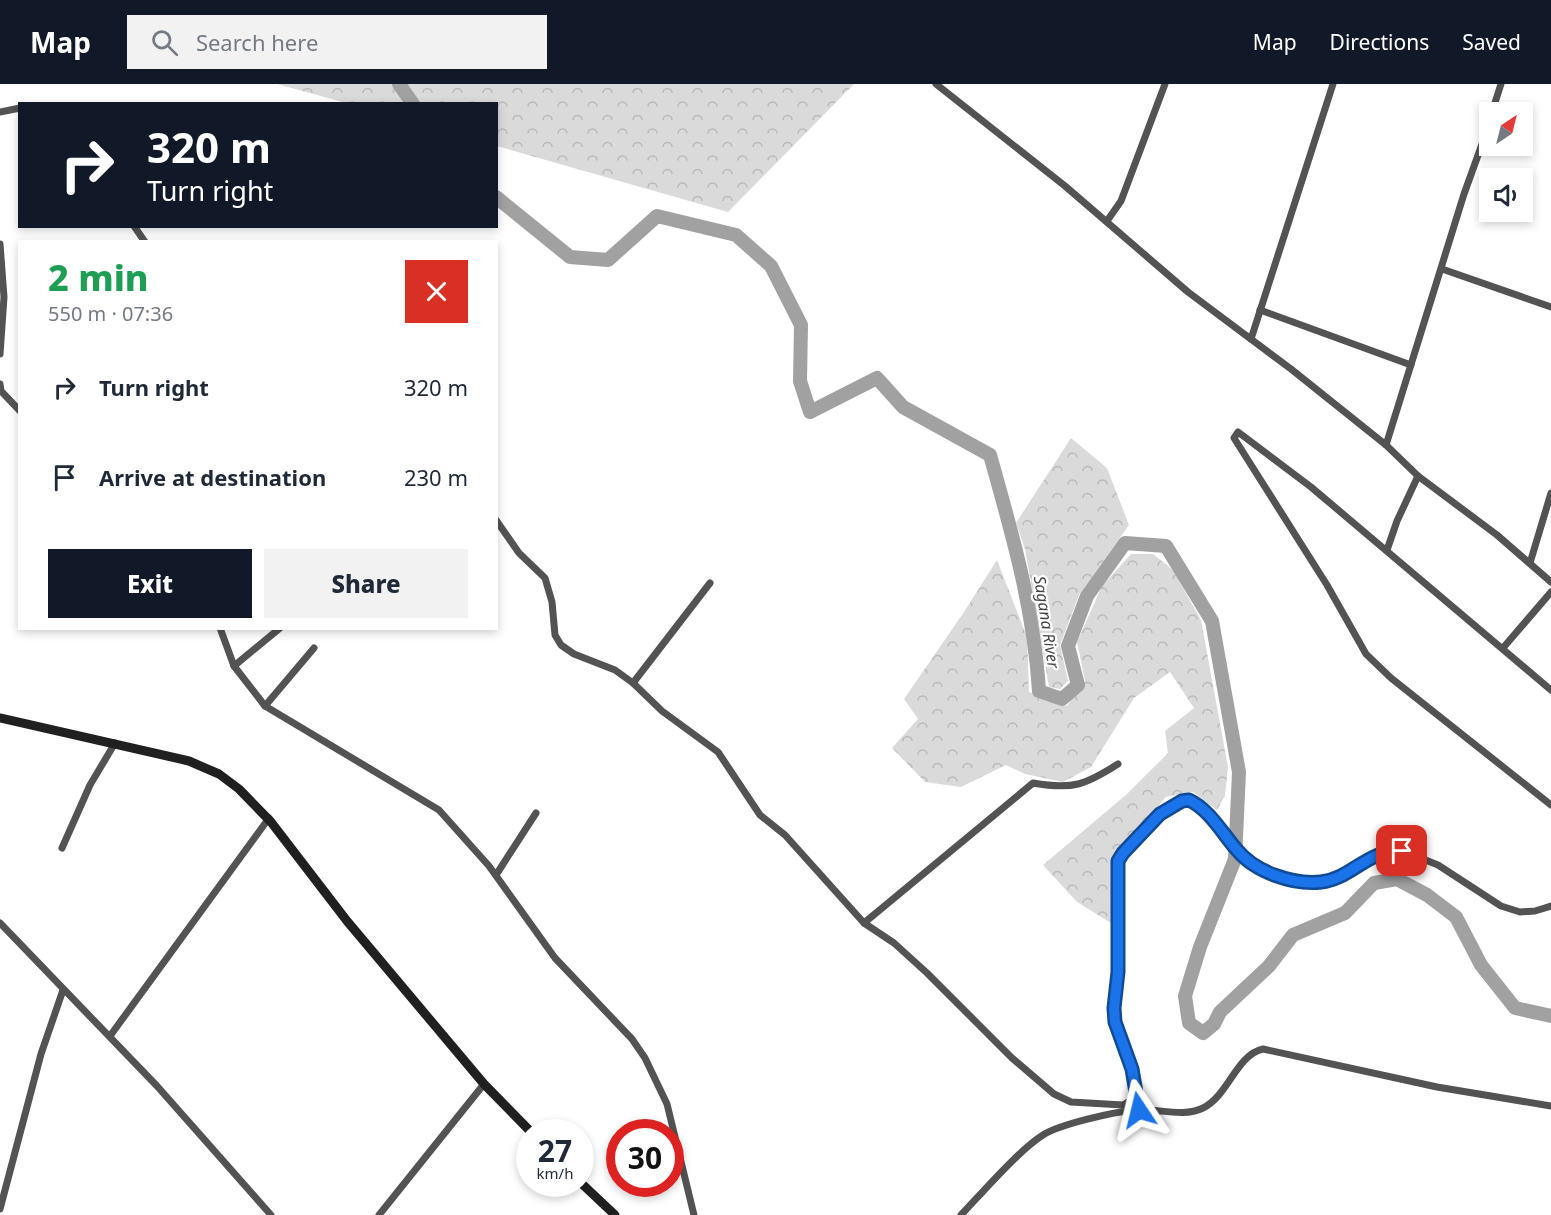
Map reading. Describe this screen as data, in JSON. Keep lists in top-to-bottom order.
{
  "water": ["Sagana River"],
  "north": "top right",
  "page": {
    "header": "Map",
    "search": "Search here",
    "nav": ["Map", "Directions", "Saved"],
    "turn": ["320 m", "Turn right"],
    "heading": ["2 min", "550 m · 07:36"],
    "list": [
      {
        "name": "Turn right",
        "value": "320 m"
      },
      {
        "name": "Arrive at destination",
        "value": "230 m"
      }
    ],
    "buttons": ["Exit", "Share"],
    "speed": "27 km/h",
    "limit": "30"
  }
}
